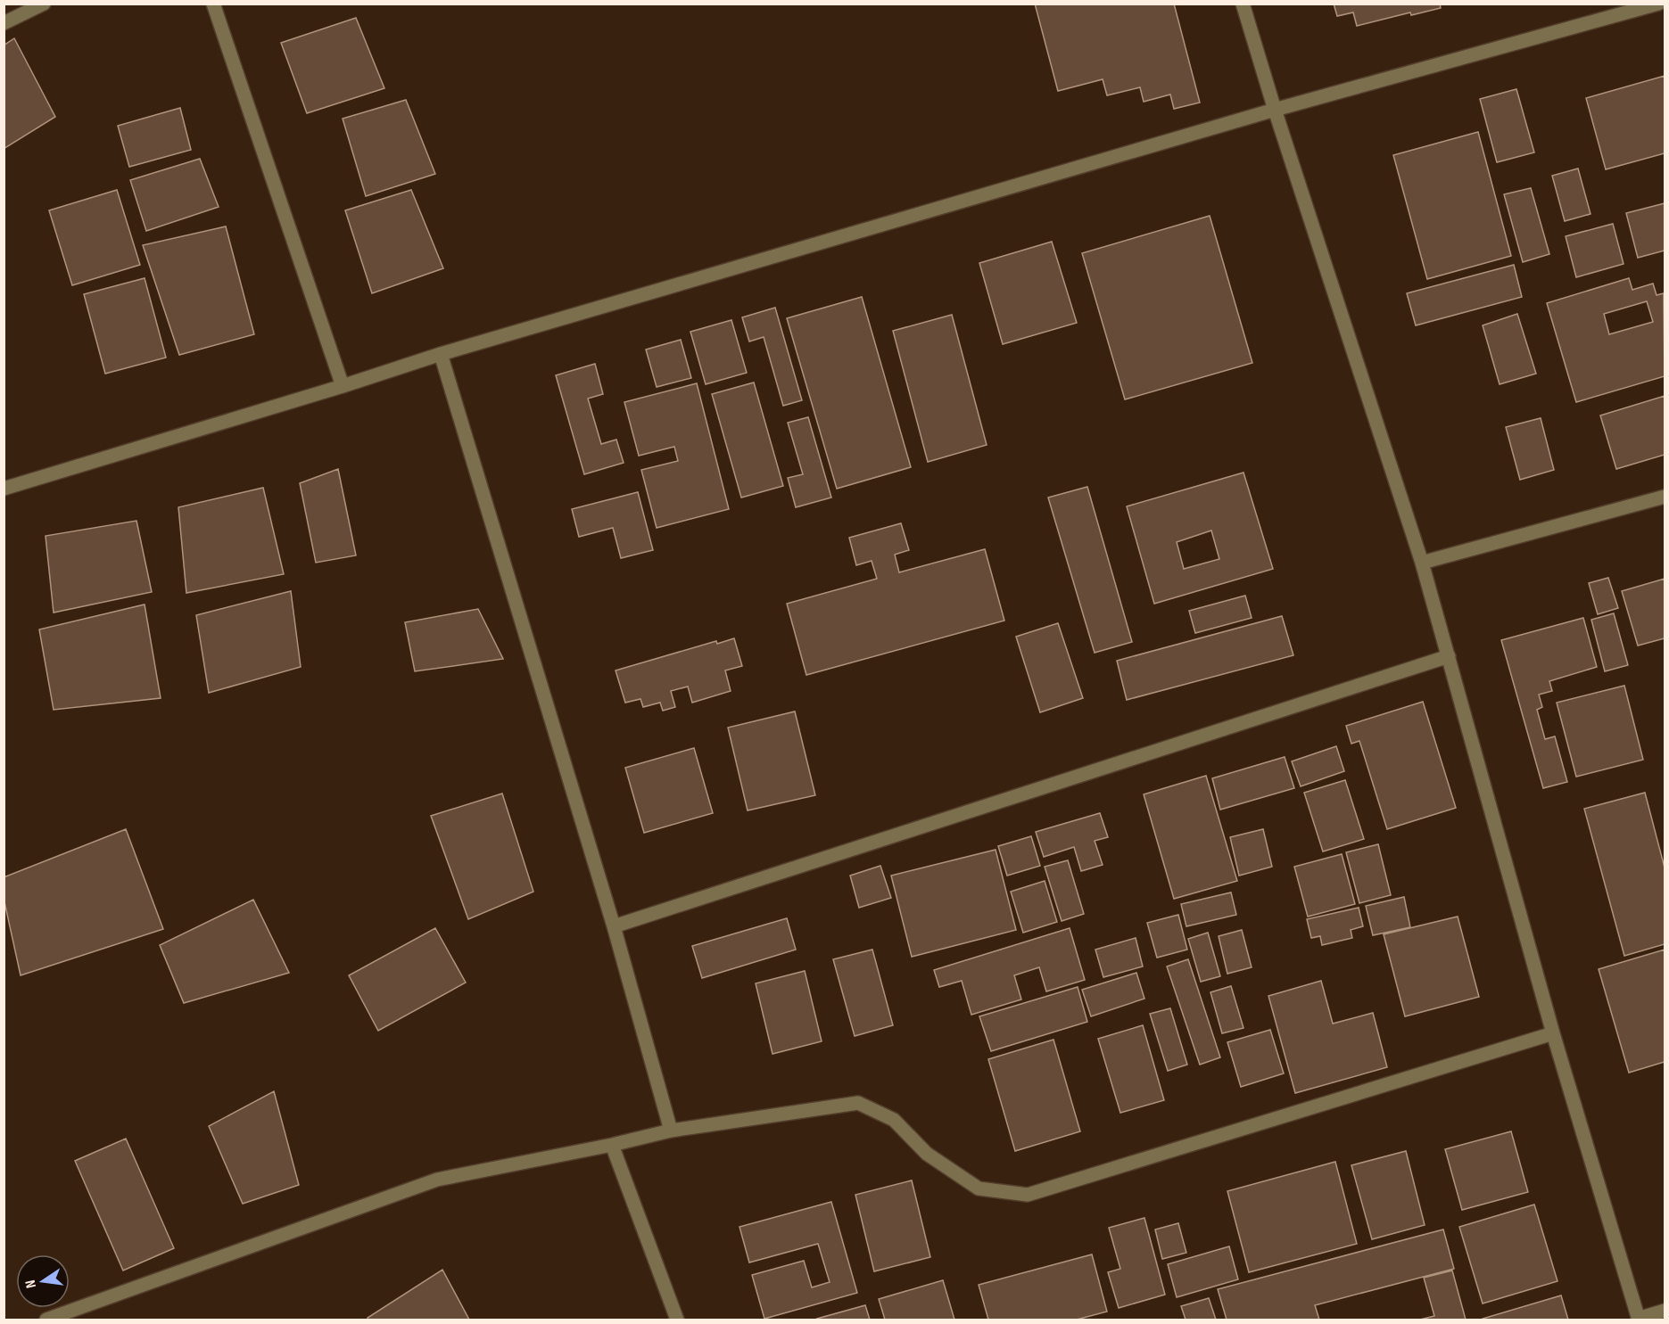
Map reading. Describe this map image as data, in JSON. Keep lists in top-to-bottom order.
{
  "north": "left"
}
